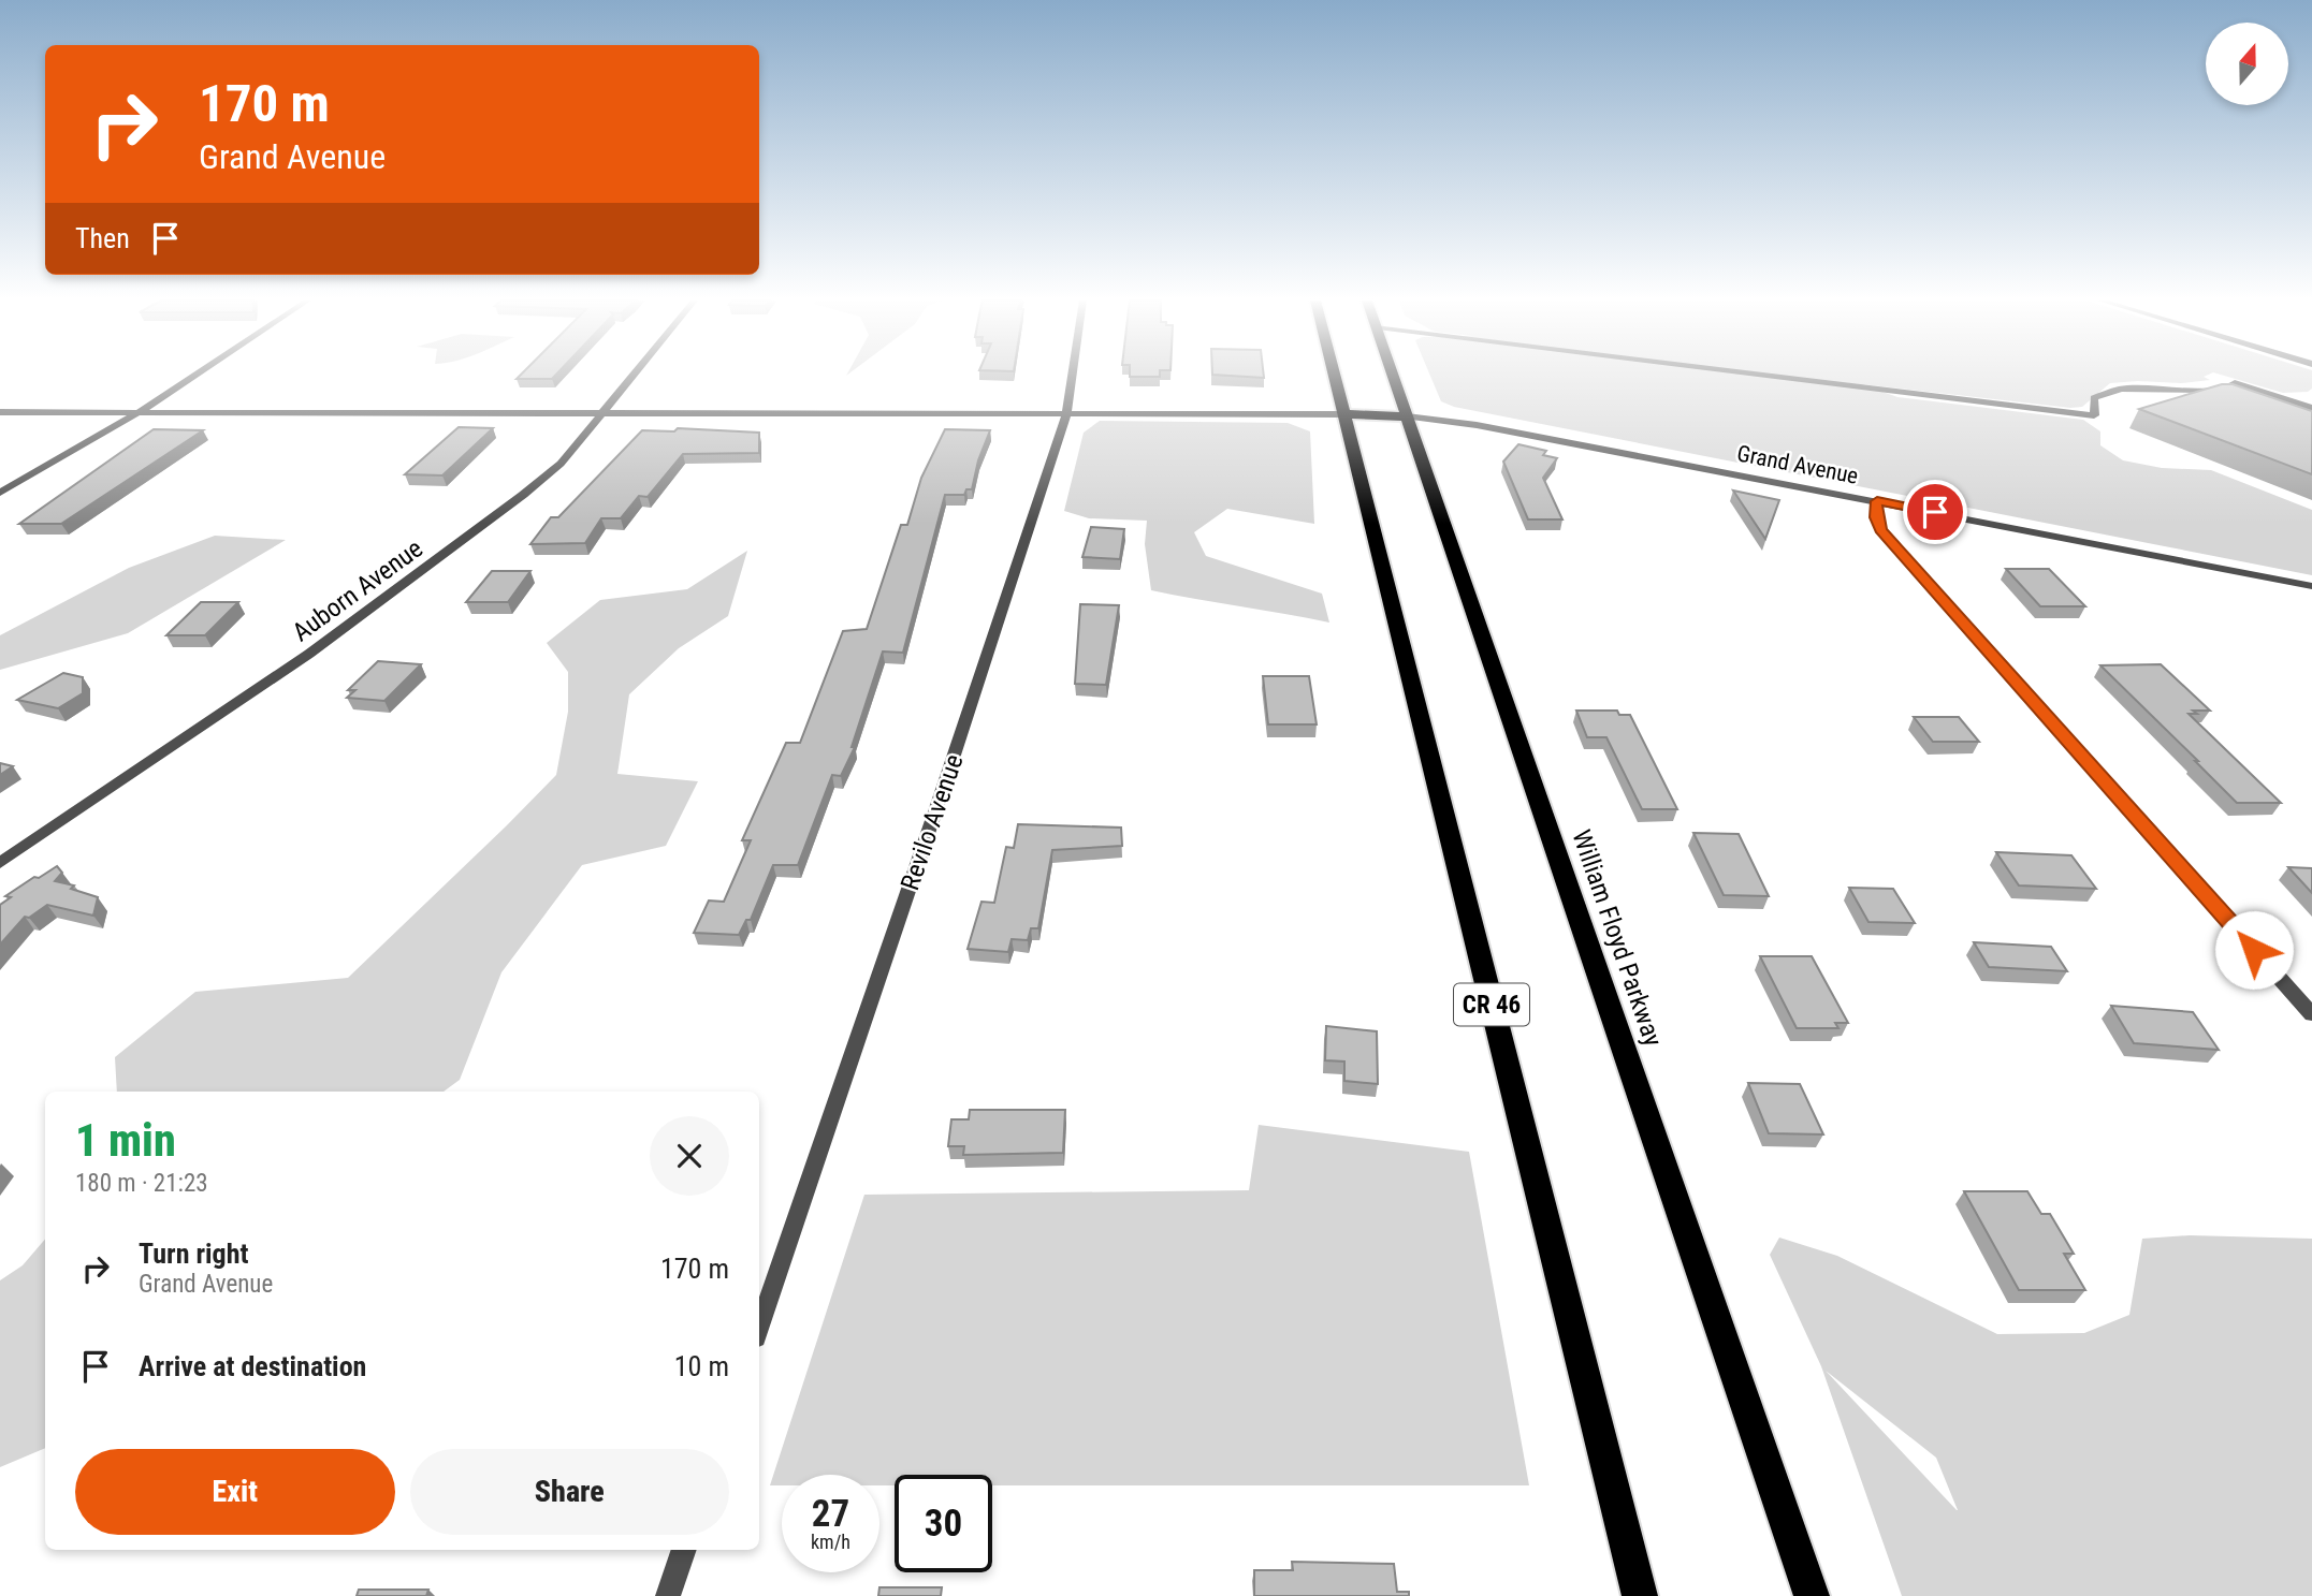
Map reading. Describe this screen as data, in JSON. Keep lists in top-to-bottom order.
{
  "streets": {
    "highway": ["William Floyd Parkway", "CR 46"],
    "street": ["Grand Avenue", "Auborn Avenue", "Revilo Avenue"]
  },
  "crossings": [
    ["Grand Avenue", "William Floyd Parkway"]
  ],
  "north": "top",
  "page": {
    "turn": ["170 m", "Grand Avenue"],
    "then": "Then",
    "heading": ["1 min", "180 m · 21:23"],
    "list": [
      {
        "name": "Turn right",
        "note": "Grand Avenue",
        "value": "170 m"
      },
      {
        "name": "Arrive at destination",
        "value": "10 m"
      }
    ],
    "buttons": ["Exit", "Share"],
    "speed": "27 km/h",
    "limit": "30"
  }
}
